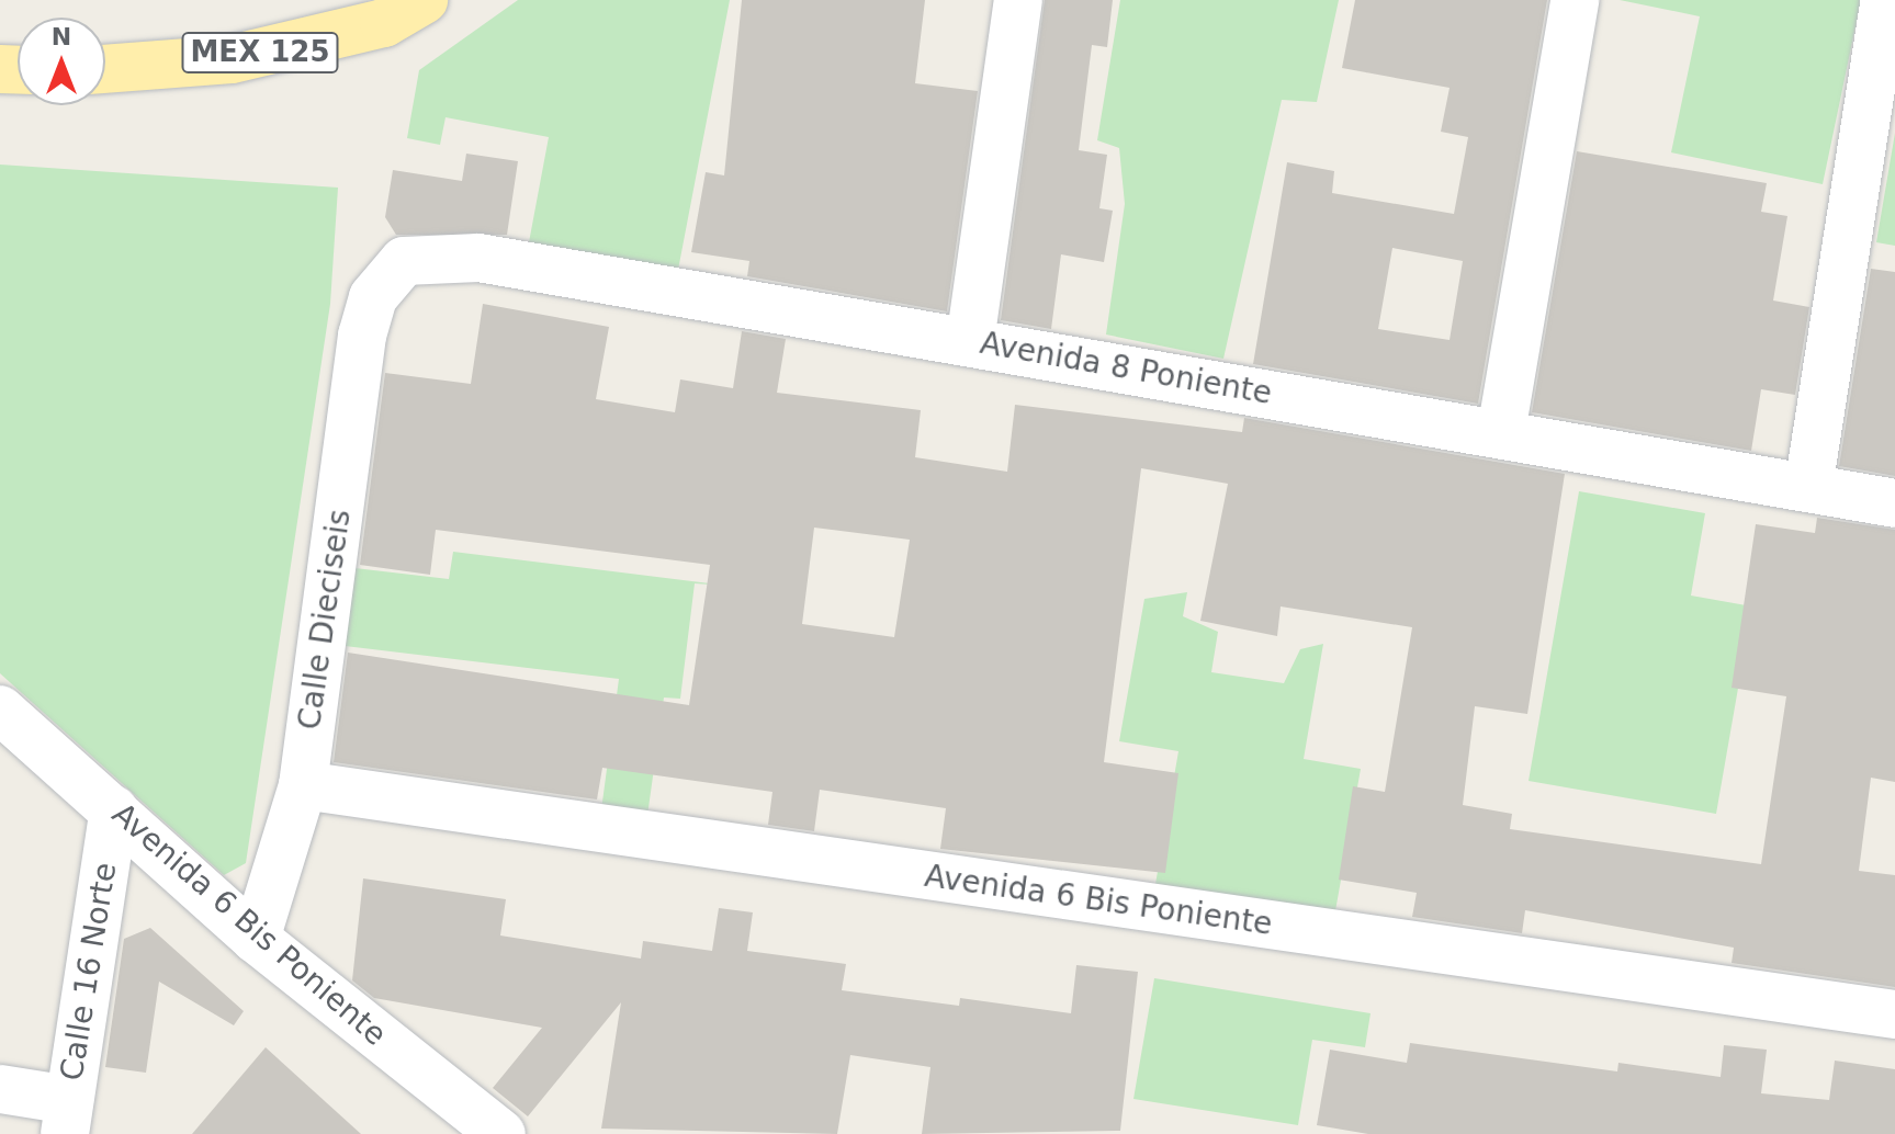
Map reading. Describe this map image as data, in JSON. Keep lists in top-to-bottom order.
{
  "streets": {
    "main road": ["MEX 125"],
    "street": [
      "Avenida 8 Poniente",
      "Calle Dieciseis",
      "Avenida 6 Bis Poniente",
      "Calle 16 Norte"
    ]
  },
  "crossings": [
    ["Avenida 8 Poniente", "Calle Dieciseis"],
    ["Calle Dieciseis", "Avenida 6 Bis Poniente"],
    ["Avenida 6 Bis Poniente", "Calle 16 Norte"]
  ],
  "north": "top"
}
